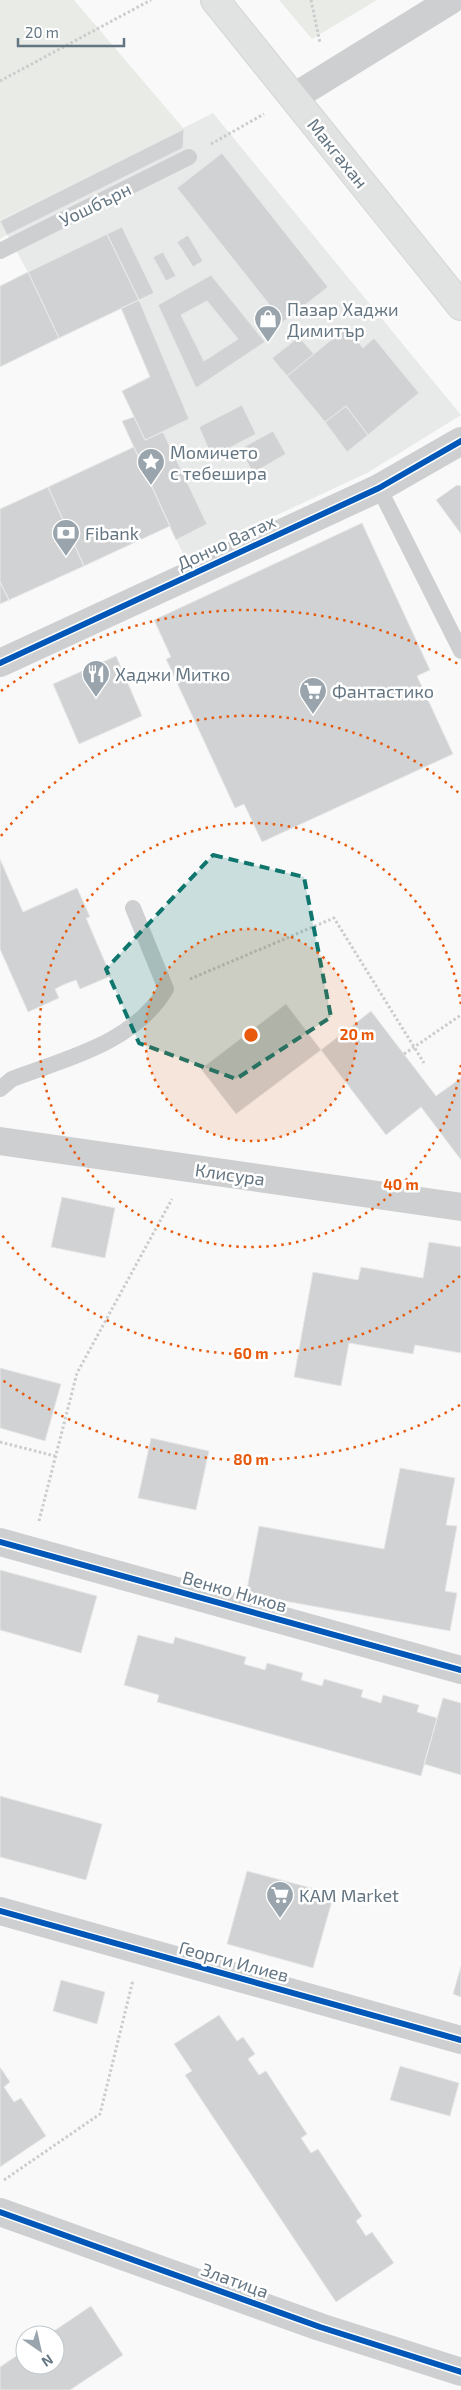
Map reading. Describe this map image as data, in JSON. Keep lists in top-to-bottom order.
{
  "streets": {
    "street": [
      "Макгахан",
      "Дончо Ватах",
      "Клисура",
      "Венко Ников",
      "Георги Илиев",
      "Златица"
    ],
    "lane": ["Уошбърн"]
  },
  "places": {
    "shop": ["Пазар Хаджи Димитър"],
    "place": ["Момичето с тебешира"],
    "bank": ["Fibank"],
    "restaurant": ["Хаджи Митко"],
    "supermarket": ["Фантастико", "KAM Market"]
  },
  "scale_bar": "20 m",
  "north": "bottom right",
  "rings": [
    "20 m",
    "40 m",
    "60 m",
    "80 m"
  ]
}
